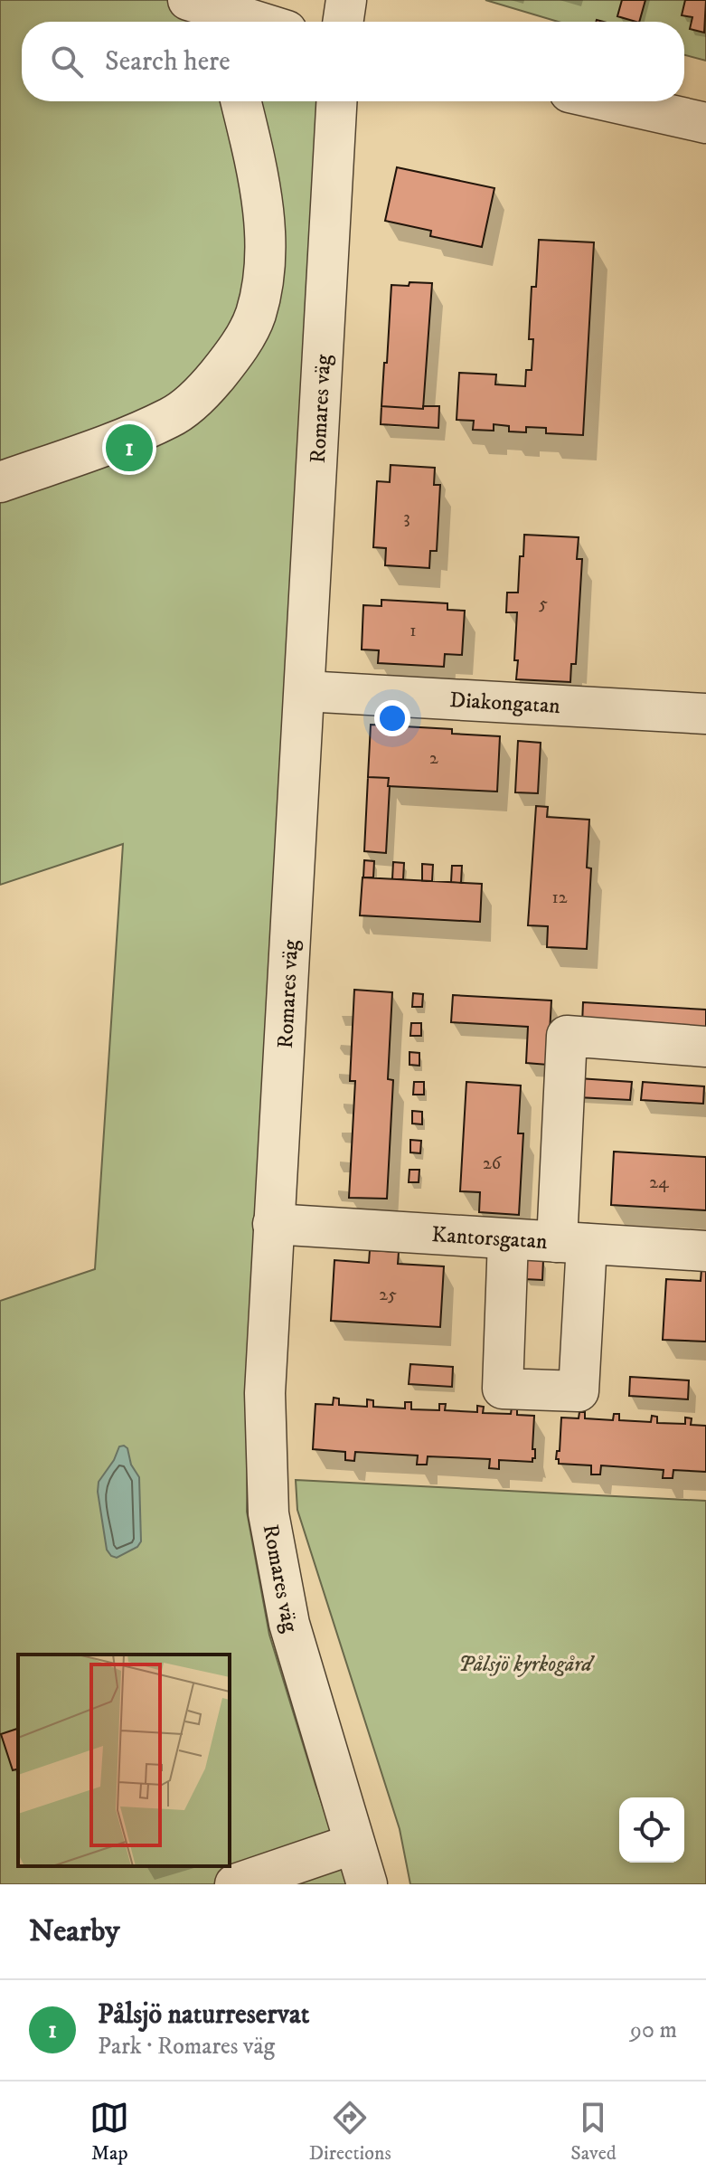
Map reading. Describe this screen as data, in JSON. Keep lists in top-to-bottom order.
{
  "streets": {
    "street": ["Romares väg", "Diakongatan", "Kantorsgatan"]
  },
  "crossings": [
    ["Romares väg", "Diakongatan"],
    ["Romares väg", "Kantorsgatan"]
  ],
  "parks": ["Pålsjö kyrkogård"],
  "house_numbers": [
    "3",
    "5",
    "1",
    "2",
    "12",
    "26",
    "24",
    "25"
  ],
  "page": {
    "search": "Search here",
    "pins": "1",
    "heading": "Nearby",
    "list": [
      {
        "mark": "1",
        "name": "Pålsjö naturreservat",
        "note": "Park · Romares väg",
        "value": "90 m"
      }
    ],
    "nav": ["Map", "Directions", "Saved"]
  }
}
